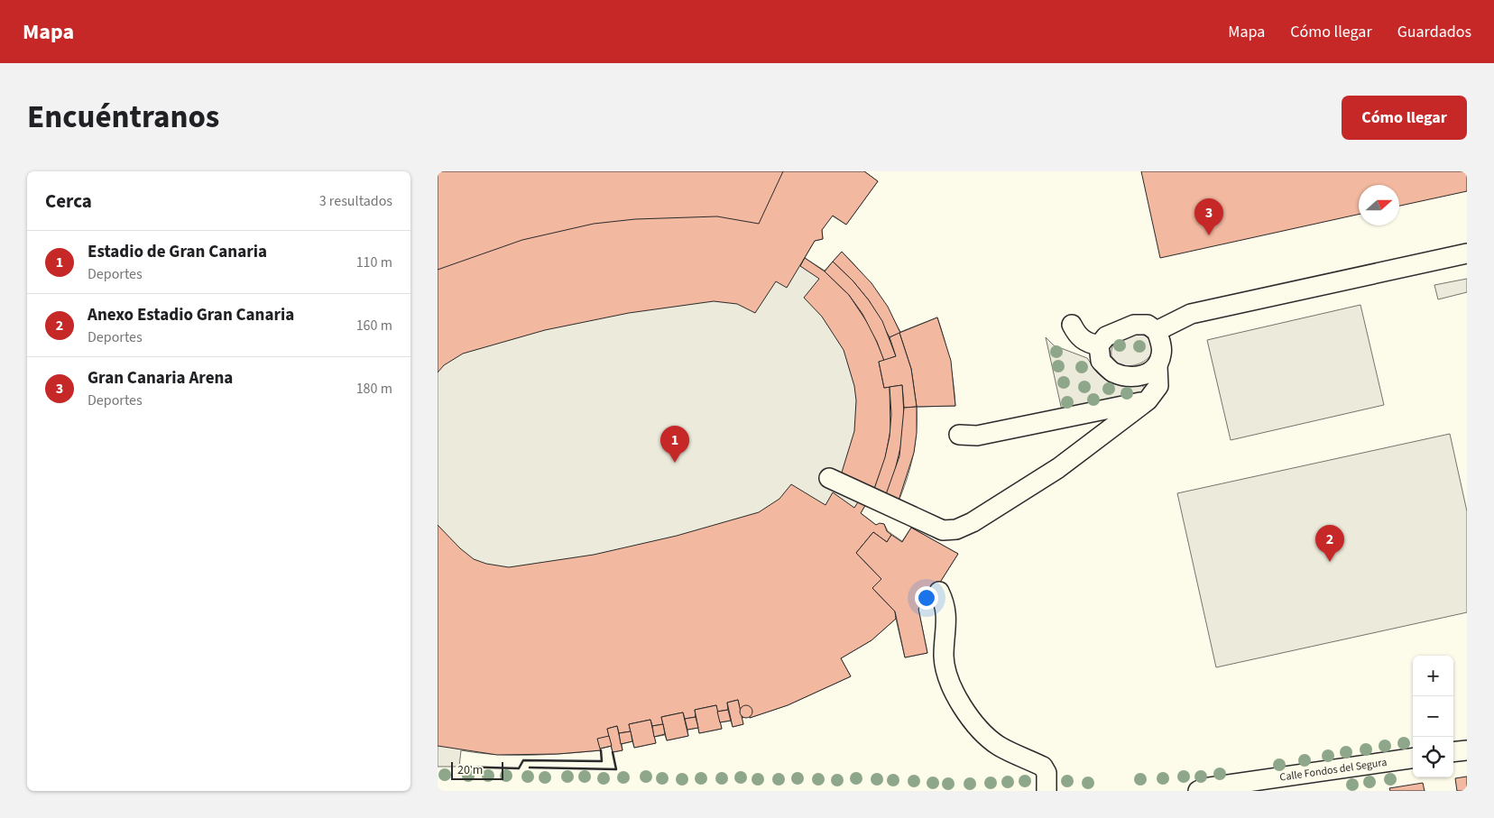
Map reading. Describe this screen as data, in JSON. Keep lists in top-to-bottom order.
{
  "streets": {
    "street": ["Calle Fondos del Segura"]
  },
  "scale_bar": "20 m",
  "north": "right",
  "page": {
    "header": "Mapa",
    "nav": ["Mapa", "Cómo llegar", "Guardados"],
    "title": "Encuéntranos",
    "buttons": "Cómo llegar",
    "heading": ["Cerca", "3 resultados"],
    "pins": ["3", "1", "2"],
    "list": [
      {
        "mark": "1",
        "name": "Estadio de Gran Canaria",
        "note": "Deportes",
        "value": "110 m"
      },
      {
        "mark": "2",
        "name": "Anexo Estadio Gran Canaria",
        "note": "Deportes",
        "value": "160 m"
      },
      {
        "mark": "3",
        "name": "Gran Canaria Arena",
        "note": "Deportes",
        "value": "180 m"
      }
    ],
    "map_buttons": ["+", "−"],
    "scale": "20 m"
  }
}
